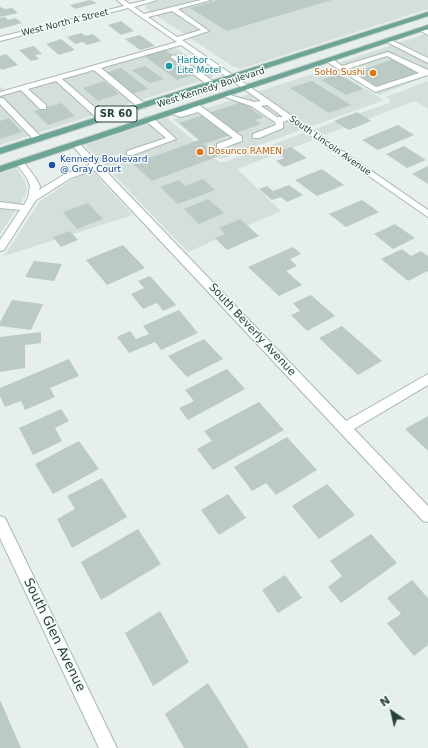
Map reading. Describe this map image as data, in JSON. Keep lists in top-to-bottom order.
{
  "streets": {
    "main road": ["West Kennedy Boulevard", "SR 60"],
    "street": [
      "West North A Street",
      "South Lincoln Avenue",
      "South Beverly Avenue",
      "South Glen Avenue"
    ]
  },
  "crossings": [
    ["West North A Street", "South Lincoln Avenue"],
    ["West Kennedy Boulevard", "South Lincoln Avenue"],
    ["West Kennedy Boulevard", "South Beverly Avenue"]
  ],
  "places": [
    "Harbor Lite Motel",
    "SoHo Sushi",
    "Dosunco RAMEN",
    "Kennedy Boulevard @ Gray Court"
  ],
  "north": "top left"
}
